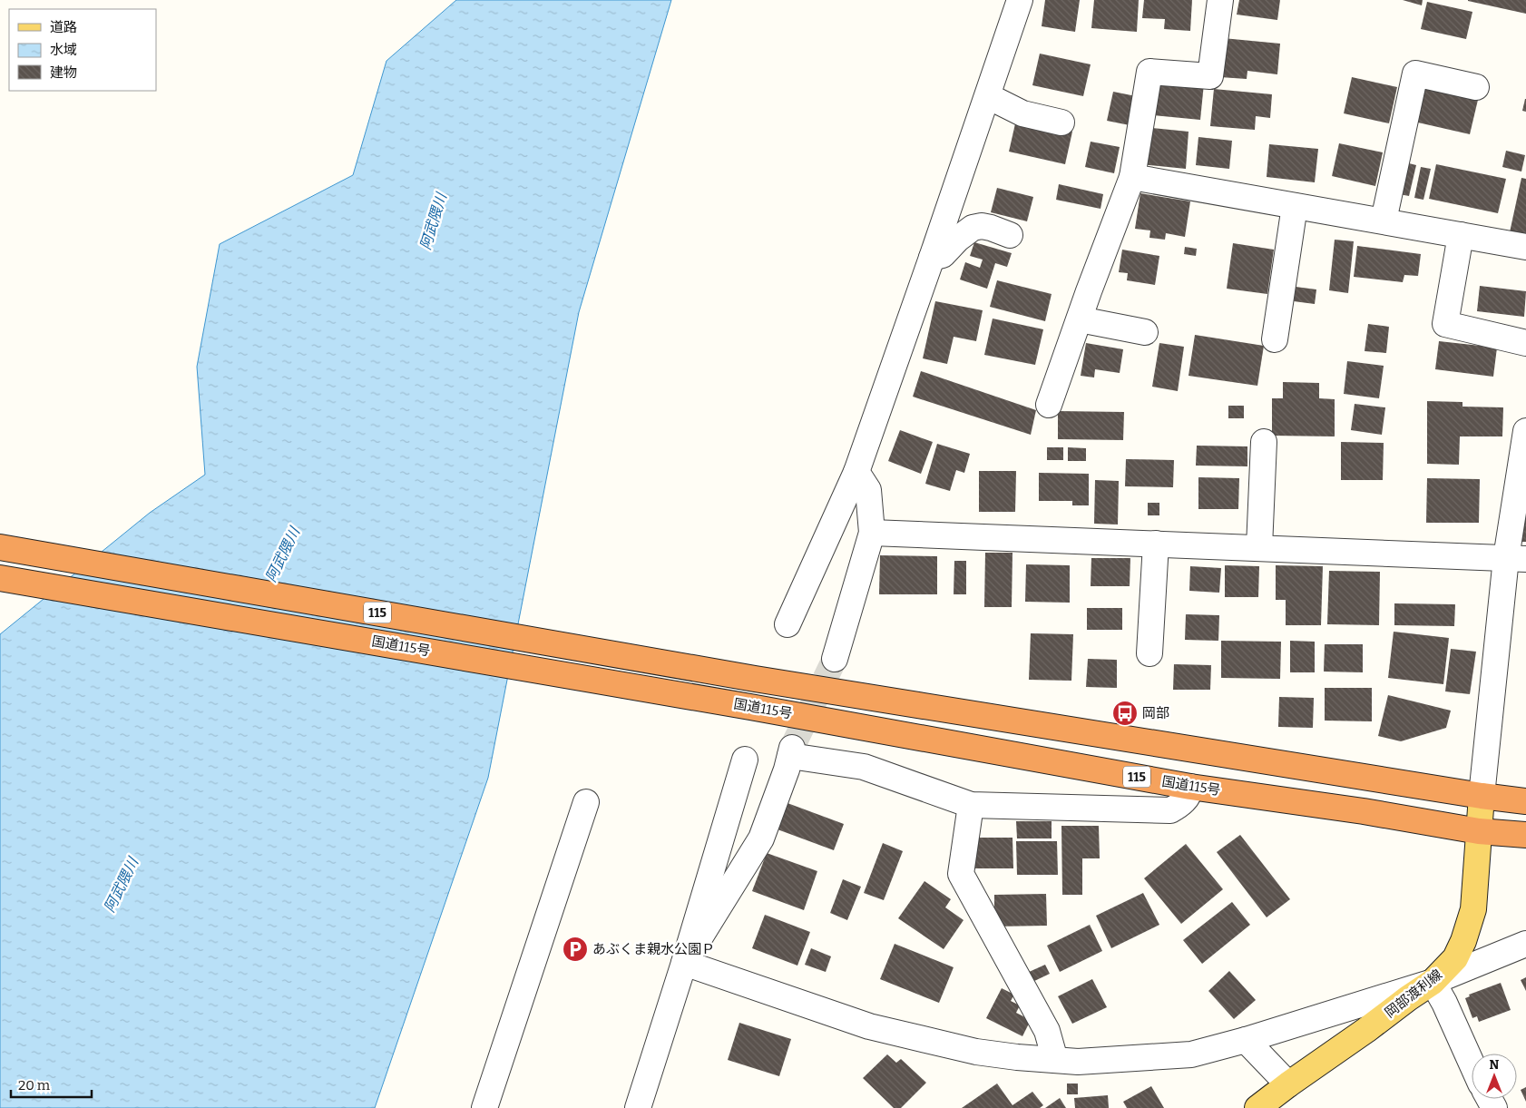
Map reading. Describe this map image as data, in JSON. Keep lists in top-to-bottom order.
{
  "streets": {
    "highway": ["115", "国道115号"],
    "main road": ["岡部渡利線"]
  },
  "crossings": [
    ["国道115号", "岡部渡利線"]
  ],
  "water": ["阿武隈川"],
  "places": {
    "bus stop": ["岡部"],
    "parking": ["あぶくま親水公園Ｐ"]
  },
  "legend": ["道路", "水域", "建物"],
  "scale_bar": "20 m",
  "north": "top"
}
